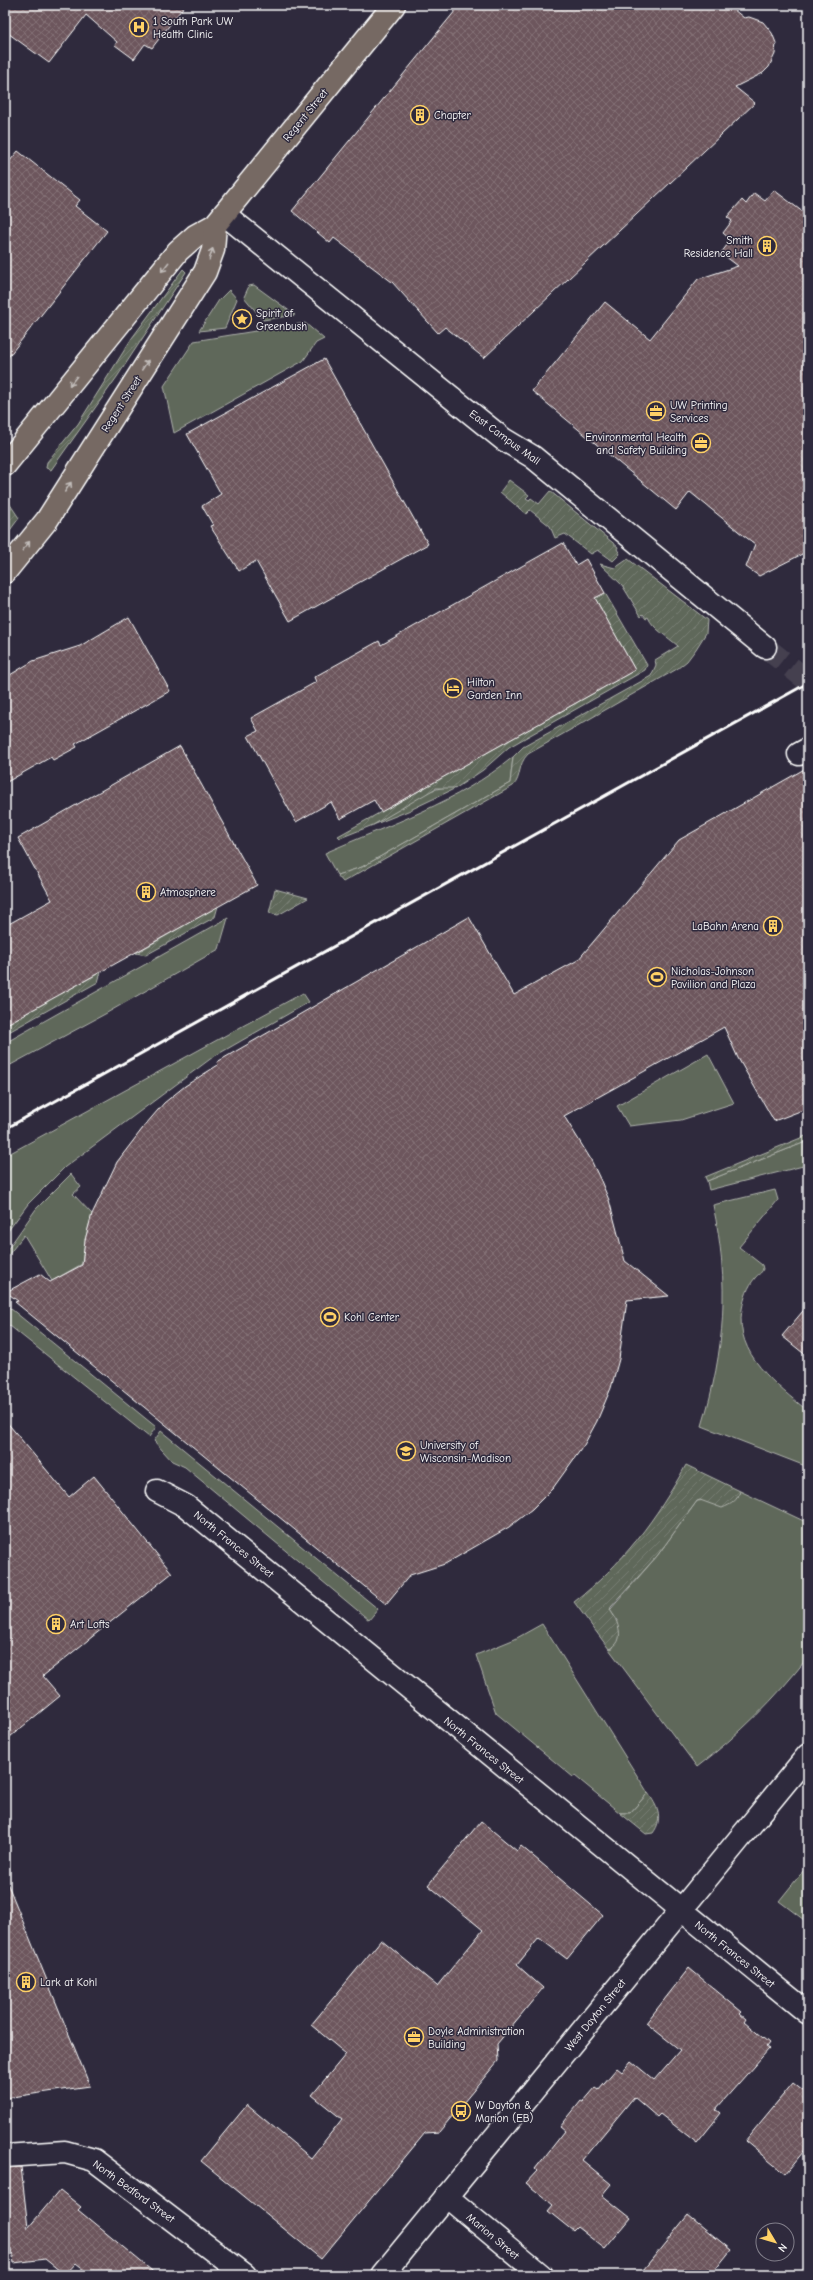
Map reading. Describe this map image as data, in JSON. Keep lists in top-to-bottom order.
{
  "streets": {
    "main road": ["Regent Street"],
    "street": [
      "East Campus Mall",
      "North Frances Street",
      "West Dayton Street",
      "North Bedford Street",
      "Marion Street"
    ]
  },
  "crossings": [
    ["Regent Street", "East Campus Mall"],
    ["North Frances Street", "West Dayton Street"],
    ["West Dayton Street", "Marion Street"]
  ],
  "places": {
    "hospital": ["1 South Park UW Health Clinic"],
    "building": [
      "Chapter",
      "Smith Residence Hall",
      "Atmosphere",
      "LaBahn Arena",
      "Art Lofts",
      "Lark at Kohl"
    ],
    "place": ["Spirit of Greenbush"],
    "office": ["UW Printing Services", "Environmental Health and Safety Building", "Doyle Administration Building"],
    "hotel": ["Hilton Garden Inn"],
    "sports": ["Nicholas-Johnson Pavilion and Plaza", "Kohl Center"],
    "school or university": ["University of Wisconsin-Madison"],
    "bus stop": ["W Dayton & Marion (EB)"]
  },
  "north": "bottom right"
}
